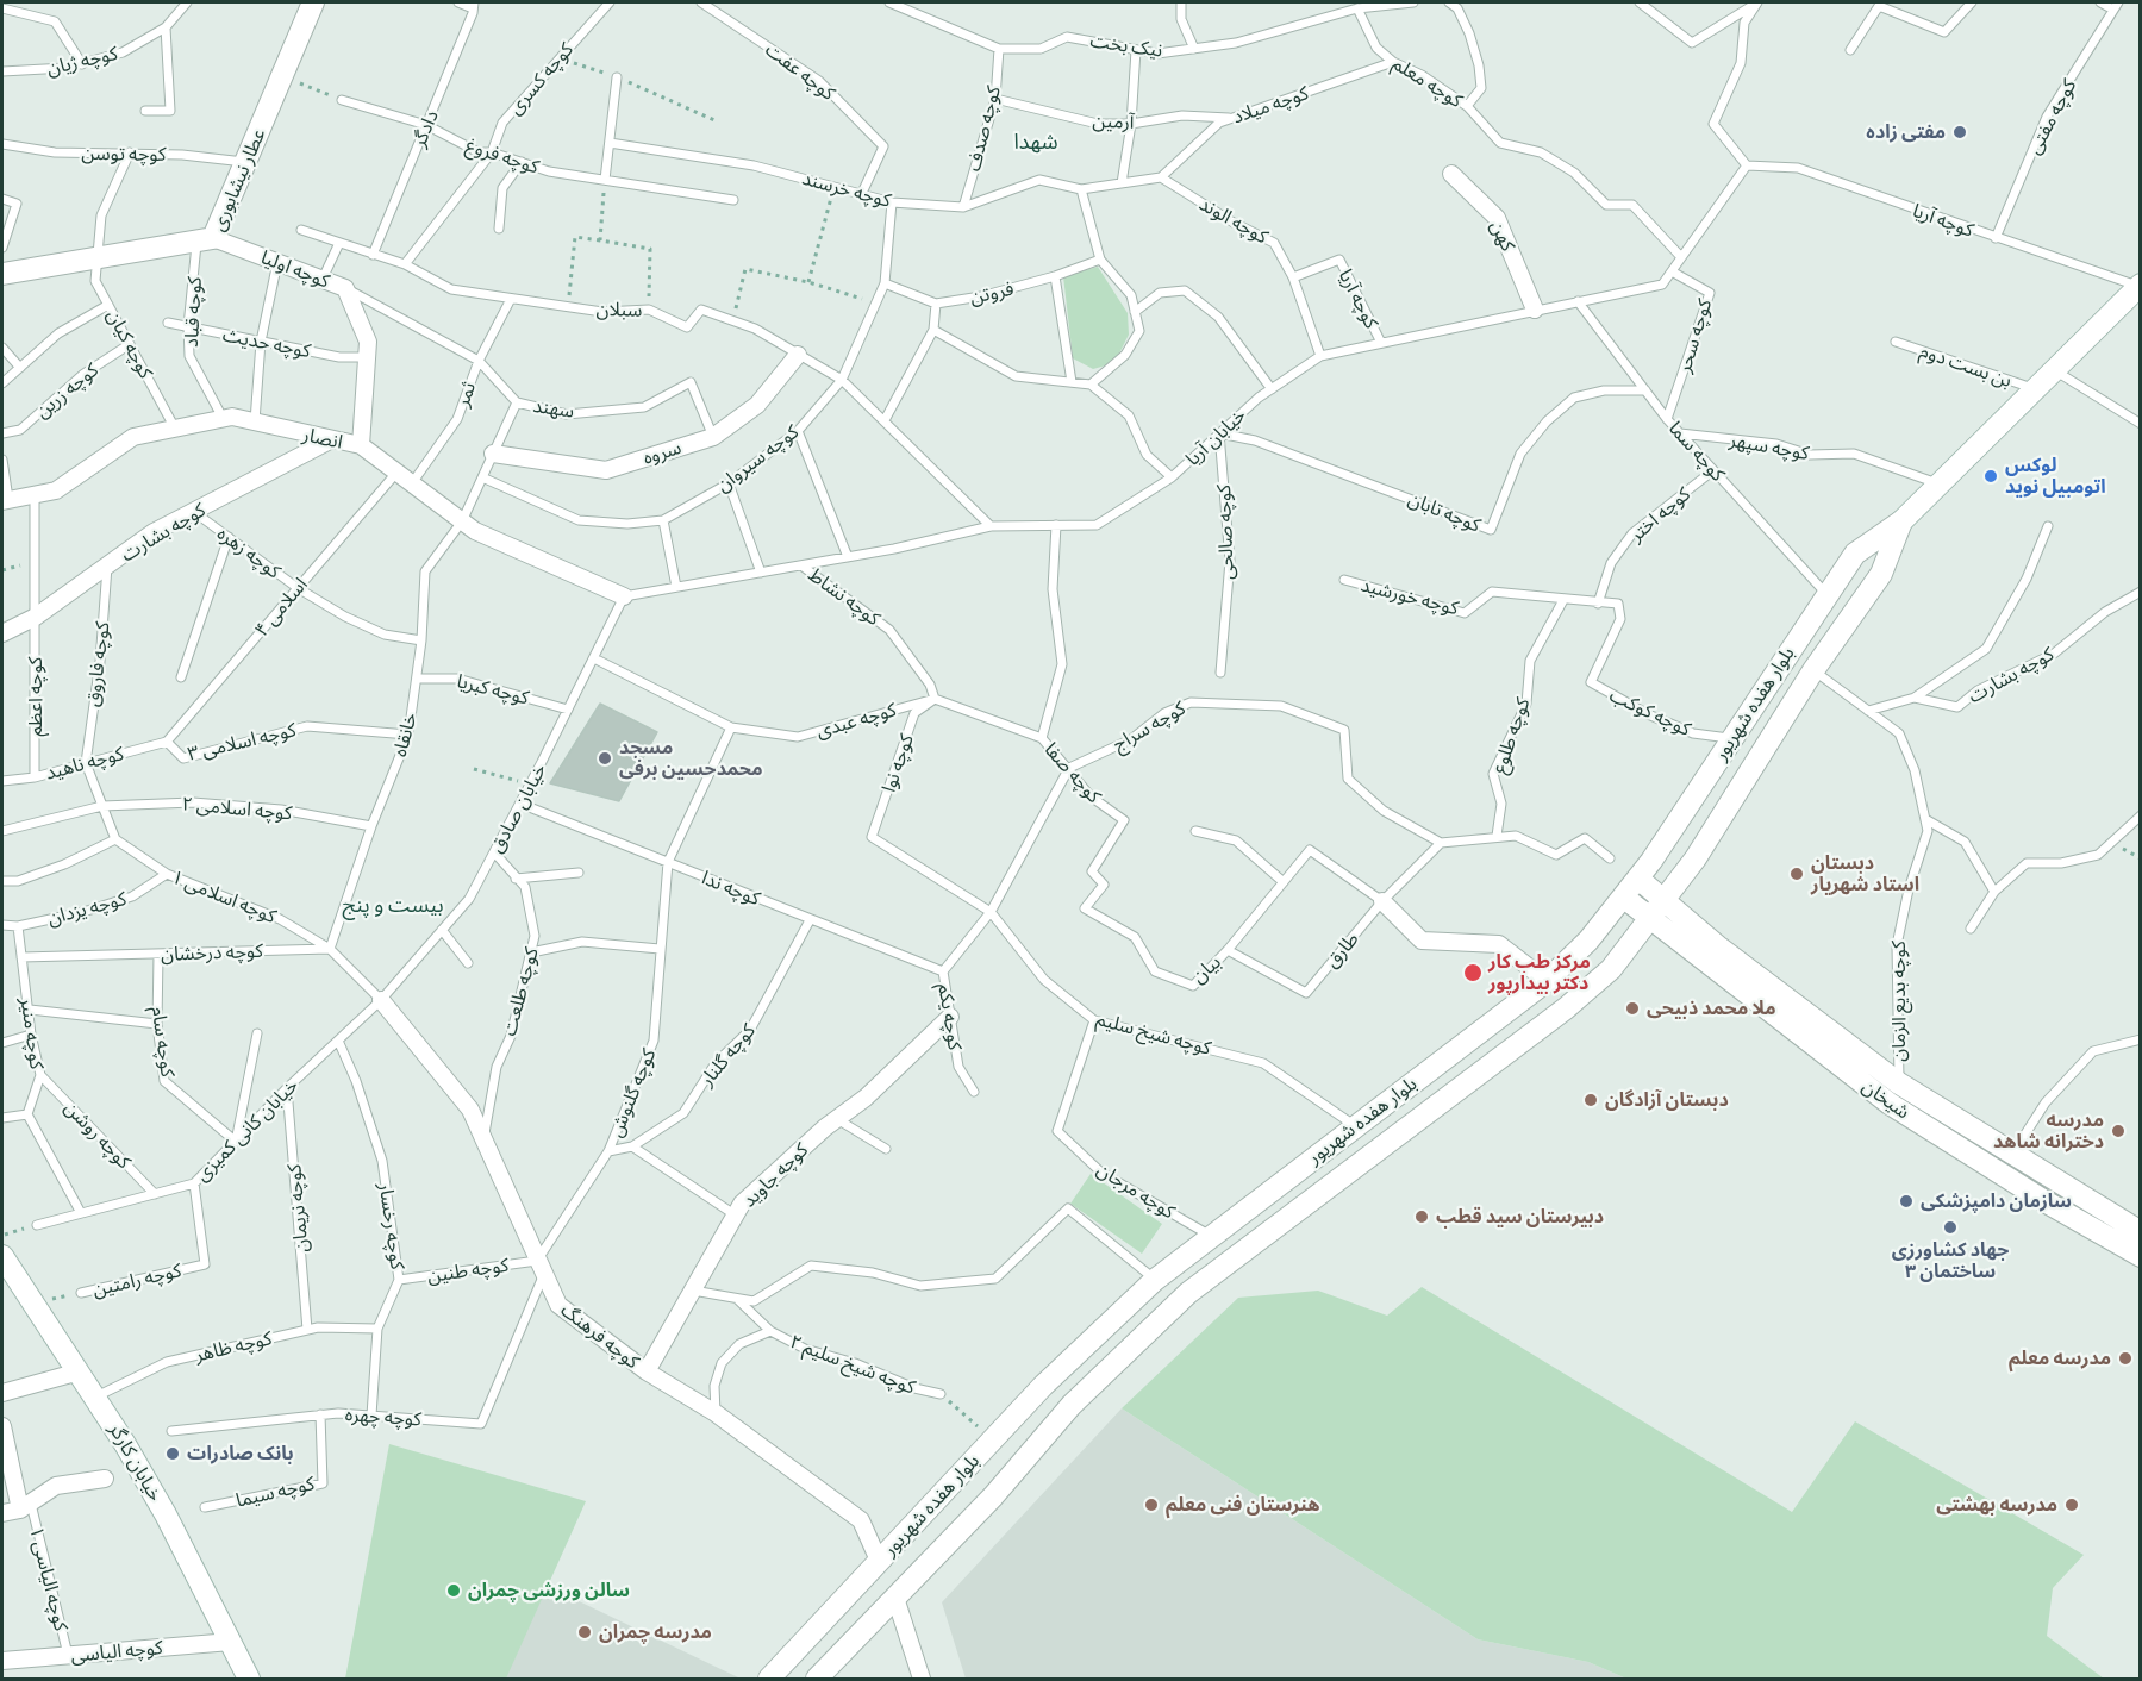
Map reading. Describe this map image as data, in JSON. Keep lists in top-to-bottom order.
{
  "streets": {
    "street": [
      "عطار نیشابوری",
      "کهن",
      "کوچه اولیا",
      "انصار",
      "سروه",
      "کوچه بشارت",
      "بلوار هفده شهریور",
      "شیخان",
      "کوچه جاوید",
      "کوچه فرهنگ",
      "خیابان کارگر",
      "کوچه الیاسی"
    ],
    "lane": [
      "نیک بخت",
      "کوچه ژیان",
      "کوچه عفت",
      "کوچه کسری",
      "کوچه معلم",
      "کوچه میلاد",
      "کوچه مفتی",
      "آرمین",
      "دادگر",
      "کوچه صدف",
      "کوچه توسن",
      "کوچه فروغ",
      "کوچه خرسند",
      "کوچه الوند",
      "کوچه آریا",
      "فروتن",
      "سبلان",
      "کوچه قباد",
      "کوچه سحر",
      "کوچه حدیث",
      "کوچه کیان",
      "بن بست دوم",
      "کوچه زرین",
      "ثمر",
      "سهند",
      "خیابان آریا",
      "کوچه سپهر",
      "کوچه سما",
      "کوچه سیروان",
      "کوچه تابان",
      "کوچه اختر",
      "کوچه صالحی",
      "کوچه زهره",
      "کوچه نشاط",
      "کوچه خورشید",
      "اسلامی ۴",
      "کوچه فاروق",
      "کوچه کبریا",
      "کوچه اعظم",
      "کوچه کوکب",
      "کوچه عبدی",
      "کوچه سراج",
      "خانقاه",
      "کوچه طلوع",
      "کوچه اسلامی ۳",
      "کوچه ناهید",
      "کوچه نوا",
      "کوچه صفا",
      "کوچه اسلامی ۲",
      "خیابان صادق",
      "کوچه ندا",
      "کوچه اسلامی ۱",
      "کوچه یزدان",
      "طارق",
      "کوچه درخشان",
      "بیان",
      "کوچه طلعت",
      "کوچه بدیع الزمان",
      "کوچه یکم",
      "کوچه منیر",
      "کوچه شیخ سلیم",
      "کوچه سام",
      "کوچه گلنار",
      "کوچه گلنوش",
      "خیابان کانی کمیزی",
      "کوچه روشن",
      "کوچه مرجان",
      "کوچه نریمان",
      "کوچه رخسار",
      "کوچه طنین",
      "کوچه رامتین",
      "کوچه ظاهر",
      "کوچه شیخ سلیم ۲",
      "کوچه چهره",
      "کوچه سیما",
      "کوچه الیاسی ۱"
    ]
  },
  "crossings": [
    ["نیک بخت", "کوچه معلم"],
    ["نیک بخت", "کوچه صدف"],
    ["کوچه عفت", "کوچه خرسند"],
    ["کوچه کسری", "کوچه فروغ"],
    ["کوچه کسری", "سبلان"],
    ["کوچه معلم", "کوچه میلاد"],
    ["کوچه معلم", "خیابان آریا"],
    ["کوچه میلاد", "آرمین"],
    ["کوچه میلاد", "کوچه الوند"],
    ["کوچه مفتی", "کوچه آریا"],
    ["آرمین", "کوچه صدف"],
    ["دادگر", "کوچه فروغ"],
    ["دادگر", "سبلان"],
    ["کوچه صدف", "کوچه خرسند"],
    ["کوچه توسن", "عطار نیشابوری"],
    ["کوچه توسن", "کوچه کیان"],
    ["عطار نیشابوری", "کوچه اولیا"],
    ["عطار نیشابوری", "کوچه قباد"],
    ["عطار نیشابوری", "کوچه کیان"],
    ["کوچه خرسند", "کوچه سیروان"],
    ["کوچه الوند", "کوچه آریا"],
    ["کوچه الوند", "خیابان آریا"],
    ["کوچه آریا", "خیابان آریا"],
    ["کوچه آریا", "بلوار هفده شهریور"],
    ["کهن", "خیابان آریا"],
    ["کوچه اولیا", "کوچه قباد"],
    ["کوچه اولیا", "کوچه حدیث"],
    ["کوچه اولیا", "سهند"],
    ["کوچه اولیا", "انصار"],
    ["سبلان", "ثمر"],
    ["سبلان", "خیابان آریا"],
    ["سبلان", "سروه"],
    ["سبلان", "کوچه سیروان"],
    ["کوچه قباد", "کوچه حدیث"],
    ["کوچه قباد", "انصار"],
    ["کوچه سحر", "خیابان آریا"],
    ["کوچه سحر", "کوچه سما"],
    ["کوچه کیان", "کوچه زرین"],
    ["کوچه کیان", "انصار"],
    ["بن بست دوم", "بلوار هفده شهریور"],
    ["ثمر", "سهند"],
    ["ثمر", "انصار"],
    ["سهند", "سروه"],
    ["سهند", "خانقاه"],
    ["خیابان آریا", "انصار"],
    ["خیابان آریا", "کوچه سما"],
    ["خیابان آریا", "کوچه تابان"],
    ["خیابان آریا", "کوچه صالحی"],
    ["خیابان آریا", "کوچه نشاط"],
    ["خیابان آریا", "کوچه صفا"],
    ["خیابان آریا", "خیابان صادق"],
    ["انصار", "کوچه بشارت"],
    ["انصار", "اسلامی ۴"],
    ["انصار", "کوچه اعظم"],
    ["انصار", "خانقاه"],
    ["انصار", "خیابان صادق"],
    ["کوچه سپهر", "کوچه سما"],
    ["کوچه سپهر", "بلوار هفده شهریور"],
    ["کوچه سما", "کوچه تابان"],
    ["کوچه سما", "کوچه اختر"],
    ["کوچه سما", "بلوار هفده شهریور"],
    ["سروه", "خانقاه"],
    ["کوچه سیروان", "خانقاه"],
    ["کوچه تابان", "کوچه صالحی"],
    ["کوچه اختر", "کوچه خورشید"],
    ["کوچه اختر", "کوچه کوکب"],
    ["کوچه بشارت", "کوچه زهره"],
    ["کوچه بشارت", "کوچه فاروق"],
    ["کوچه بشارت", "کوچه اعظم"],
    ["کوچه بشارت", "کوچه بدیع الزمان"],
    ["کوچه زهره", "اسلامی ۴"],
    ["کوچه زهره", "خانقاه"],
    ["کوچه نشاط", "کوچه عبدی"],
    ["کوچه نشاط", "کوچه نوا"],
    ["کوچه خورشید", "کوچه کوکب"],
    ["کوچه خورشید", "کوچه طلوع"],
    ["اسلامی ۴", "کوچه اسلامی ۳"],
    ["اسلامی ۴", "کوچه ناهید"],
    ["کوچه فاروق", "کوچه ناهید"],
    ["کوچه کبریا", "خانقاه"],
    ["کوچه کبریا", "خیابان صادق"],
    ["کوچه اعظم", "کوچه ناهید"],
    ["بلوار هفده شهریور", "کوچه کوکب"],
    ["بلوار هفده شهریور", "کوچه بدیع الزمان"],
    ["بلوار هفده شهریور", "کوچه شیخ سلیم"],
    ["بلوار هفده شهریور", "شیخان"],
    ["بلوار هفده شهریور", "کوچه مرجان"],
    ["بلوار هفده شهریور", "کوچه فرهنگ"],
    ["کوچه عبدی", "کوچه نوا"],
    ["کوچه عبدی", "خیابان صادق"],
    ["کوچه عبدی", "کوچه گلنوش"],
    ["کوچه سراج", "کوچه صفا"],
    ["کوچه سراج", "طارق"],
    ["خانقاه", "کوچه اسلامی ۳"],
    ["خانقاه", "کوچه اسلامی ۲"],
    ["خانقاه", "کوچه اسلامی ۱"],
    ["خانقاه", "کوچه درخشان"],
    ["کوچه اسلامی ۳", "کوچه ناهید"],
    ["کوچه نوا", "کوچه شیخ سلیم"],
    ["کوچه صفا", "بیان"],
    ["خیابان صادق", "کوچه ندا"],
    ["خیابان صادق", "کوچه طلعت"],
    ["خیابان صادق", "خیابان کانی کمیزی"],
    ["خیابان صادق", "کوچه فرهنگ"],
    ["کوچه ندا", "کوچه یکم"],
    ["کوچه ندا", "کوچه گلنار"],
    ["کوچه ندا", "کوچه گلنوش"],
    ["کوچه اسلامی ۱", "کوچه یزدان"],
    ["کوچه اسلامی ۱", "کوچه درخشان"],
    ["کوچه یزدان", "کوچه منیر"],
    ["طارق", "بیان"],
    ["کوچه درخشان", "کوچه منیر"],
    ["کوچه درخشان", "کوچه سام"],
    ["کوچه طلعت", "کوچه فرهنگ"],
    ["کوچه بدیع الزمان", "شیخان"],
    ["کوچه یکم", "کوچه شیخ سلیم"],
    ["کوچه یکم", "کوچه جاوید"],
    ["کوچه منیر", "کوچه روشن"],
    ["کوچه شیخ سلیم", "کوچه مرجان"],
    ["کوچه سام", "خیابان کانی کمیزی"],
    ["کوچه گلنار", "کوچه گلنوش"],
    ["کوچه گلنوش", "کوچه طنین"],
    ["کوچه گلنوش", "کوچه فرهنگ"],
    ["کوچه گلنوش", "کوچه چهره"],
    ["خیابان کانی کمیزی", "کوچه روشن"],
    ["خیابان کانی کمیزی", "کوچه نریمان"],
    ["خیابان کانی کمیزی", "کوچه رخسار"],
    ["خیابان کانی کمیزی", "کوچه رامتین"],
    ["خیابان کانی کمیزی", "کوچه فرهنگ"],
    ["کوچه جاوید", "کوچه فرهنگ"],
    ["کوچه نریمان", "کوچه ظاهر"],
    ["کوچه رخسار", "کوچه طنین"],
    ["کوچه رخسار", "کوچه ظاهر"],
    ["کوچه رخسار", "کوچه چهره"],
    ["کوچه طنین", "کوچه فرهنگ"],
    ["کوچه طنین", "کوچه چهره"],
    ["کوچه رامتین", "خیابان کارگر"],
    ["کوچه فرهنگ", "کوچه چهره"],
    ["کوچه ظاهر", "خیابان کارگر"],
    ["کوچه چهره", "کوچه سیما"],
    ["خیابان کارگر", "کوچه الیاسی"],
    ["کوچه الیاسی ۱", "کوچه الیاسی"]
  ],
  "districts": ["شهدا", "بیست و پنج"],
  "places": [
    "مفتی زاده",
    "لوکس اتومبیل نوید",
    "مسجد محمدحسین برفی",
    "دبستان استاد شهریار",
    "مرکز طب کار دکتر بیدارپور",
    "ملا محمد ذبیحی",
    "دبستان آزادگان",
    "مدرسه دخترانه شاهد",
    "سازمان دامپزشکی",
    "دبیرستان سید قطب",
    "جهاد کشاورزی ساختمان ۳",
    "مدرسه معلم",
    "بانک صادرات",
    "هنرستان فنی معلم",
    "مدرسه بهشتی",
    "سالن ورزشی چمران",
    "مدرسه چمران"
  ]
}
